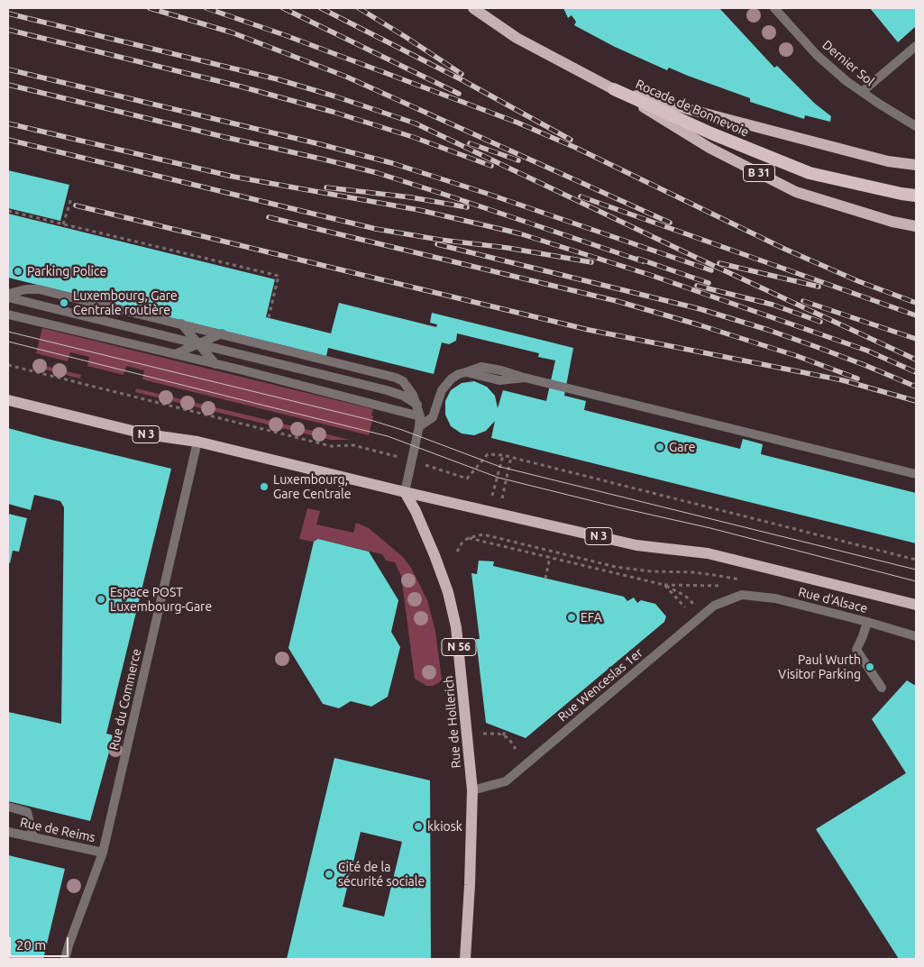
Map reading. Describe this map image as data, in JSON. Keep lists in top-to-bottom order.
{
  "streets": {
    "highway": ["Rocade de Bonnevoie", "B 31"],
    "main road": ["N 3", "N 56", "Rue de Hollerich"],
    "street": [
      "Dernier Sol",
      "Rue d'Alsace",
      "Rue Wenceslas 1er",
      "Rue du Commerce",
      "Rue de Reims"
    ]
  },
  "crossings": [
    ["Rocade de Bonnevoie", "B 31"],
    ["N 3", "Rue du Commerce"],
    ["N 3", "Rue de Hollerich"],
    ["Rue d'Alsace", "Rue Wenceslas 1er"],
    ["Rue Wenceslas 1er", "Rue de Hollerich"],
    ["Rue du Commerce", "Rue de Reims"]
  ],
  "places": [
    "Parking Police",
    "Luxembourg, Gare Centrale routière",
    "Gare",
    "Luxembourg, Gare Centrale",
    "Espace POST Luxembourg-Gare",
    "EFA",
    "Paul Wurth Visitor Parking",
    "kkiosk",
    "Cité de la sécurité sociale"
  ],
  "scale_bar": "20 m"
}
